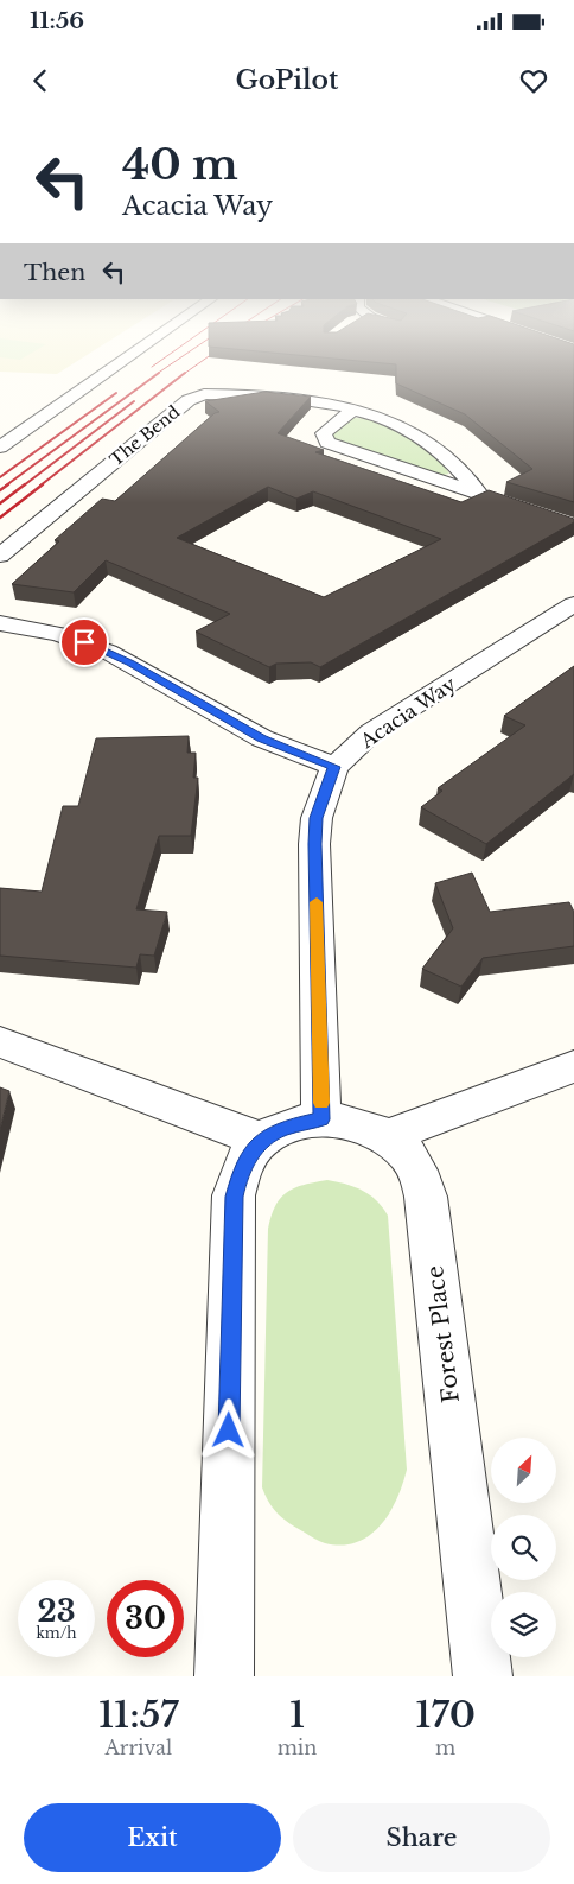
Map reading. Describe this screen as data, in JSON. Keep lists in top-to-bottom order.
{
  "streets": {
    "street": ["The Bend", "Acacia Way", "Forest Place"]
  },
  "crossings": [
    ["Acacia Way", "Forest Place"]
  ],
  "north": "top right",
  "page": {
    "status": "11:56",
    "header": "GoPilot",
    "turn": ["40 m", "Acacia Way"],
    "then": "Then",
    "speed": "23 km/h",
    "limit": "30",
    "eta": [
      "11:57",
      "Arrival",
      "1",
      "min",
      "170",
      "m"
    ],
    "buttons": ["Exit", "Share"]
  }
}
